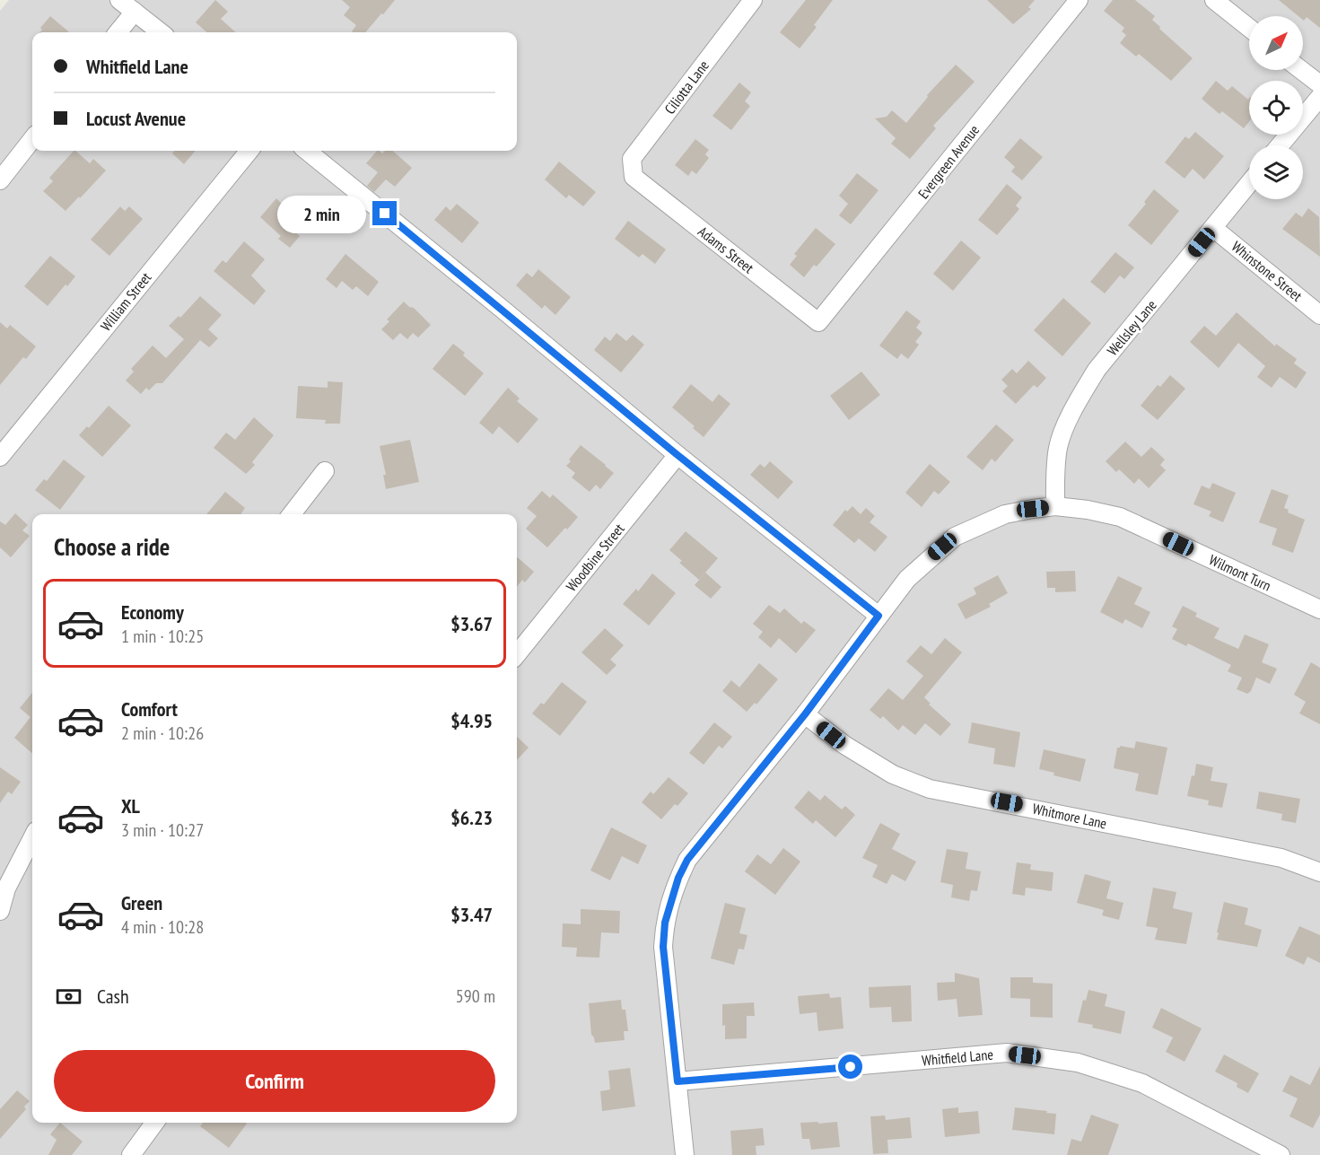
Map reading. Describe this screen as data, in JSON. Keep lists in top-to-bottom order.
{
  "streets": {
    "street": [
      "Ciliotta Lane",
      "Evergreen Avenue",
      "Adams Street",
      "Whinstone Street",
      "William Street",
      "Wellsley Lane",
      "Woodbine Street",
      "Wilmont Turn",
      "Whitmore Lane",
      "Whitfield Lane"
    ]
  },
  "crossings": [
    ["Ciliotta Lane", "Adams Street"],
    ["Evergreen Avenue", "Adams Street"],
    ["Whinstone Street", "Wellsley Lane"],
    ["Wellsley Lane", "Wilmont Turn"],
    ["Wilmont Turn", "Whitmore Lane"],
    ["Wilmont Turn", "Whitfield Lane"]
  ],
  "north": "top right",
  "page": {
    "banner": ["Whitfield Lane", "Locust Avenue"],
    "bubble": "2 min",
    "heading": "Choose a ride",
    "list": [
      {
        "name": "Economy",
        "note": "1 min · 10:25",
        "value": "$3.67"
      },
      {
        "name": "Comfort",
        "note": "2 min · 10:26",
        "value": "$4.95"
      },
      {
        "name": "XL",
        "note": "3 min · 10:27",
        "value": "$6.23"
      },
      {
        "name": "Green",
        "note": "4 min · 10:28",
        "value": "$3.47"
      }
    ],
    "pay": ["Cash", "590 m"],
    "buttons": "Confirm"
  }
}
